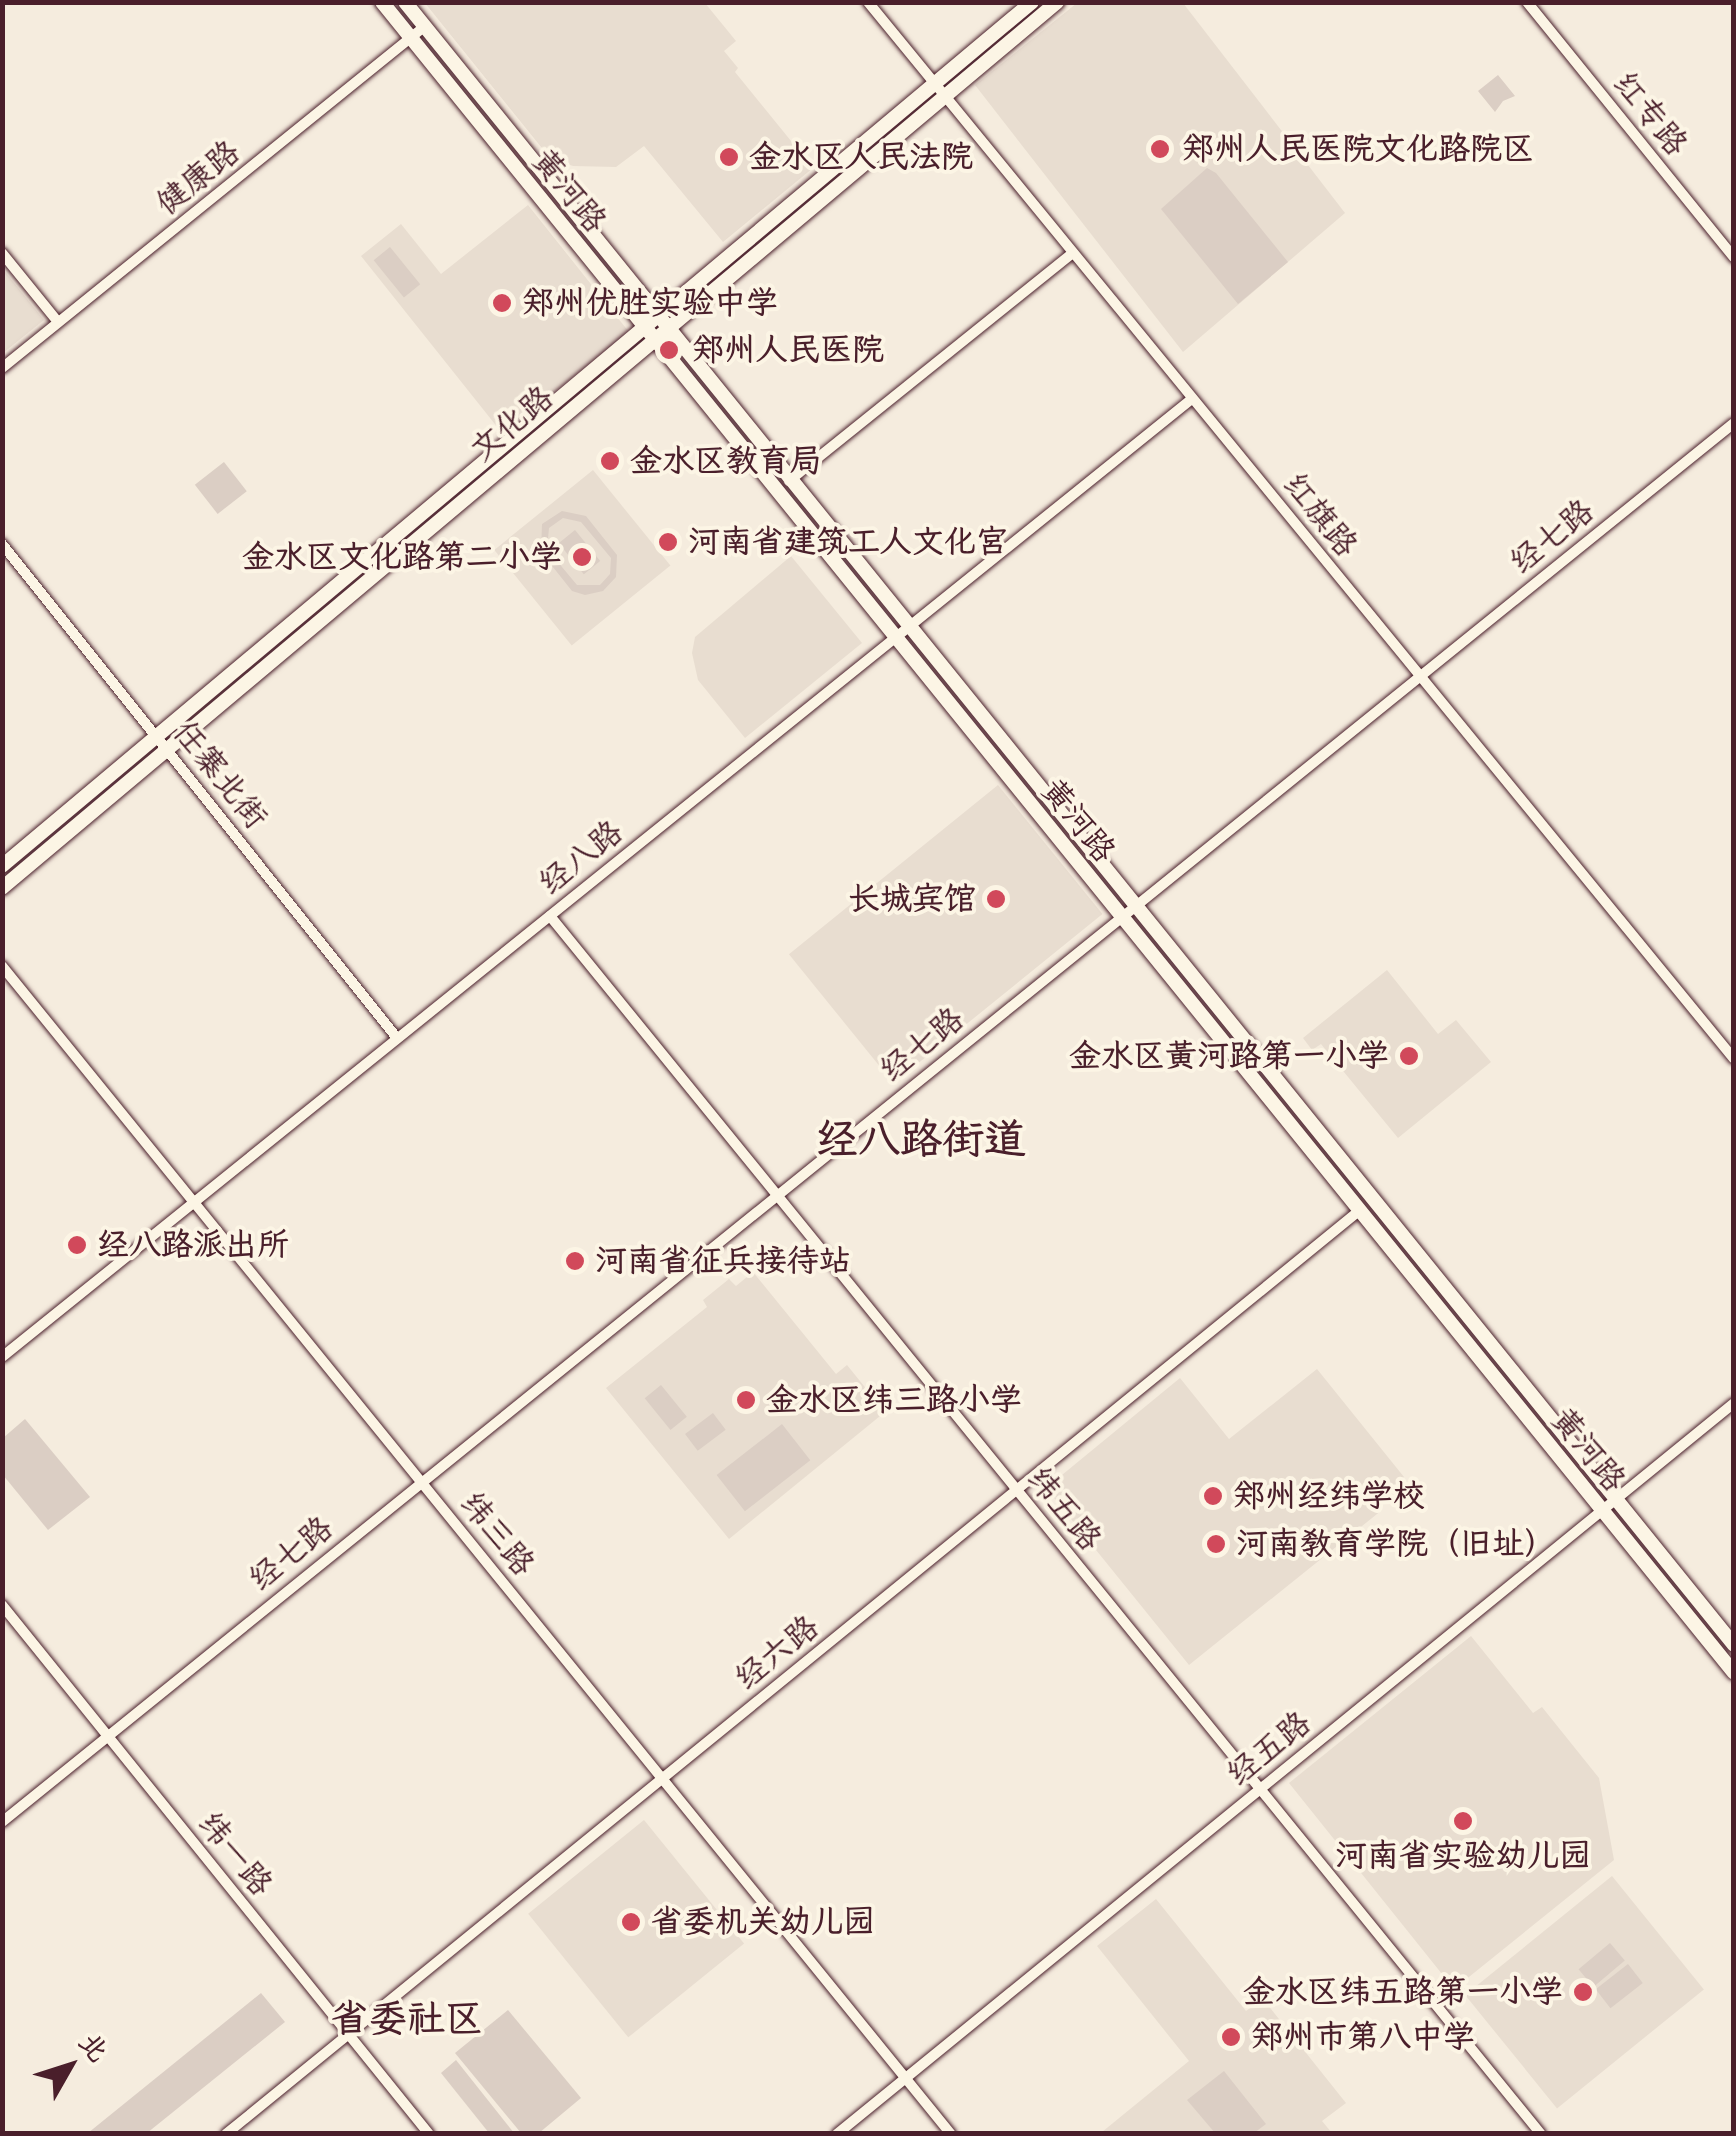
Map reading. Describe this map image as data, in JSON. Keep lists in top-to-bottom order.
{
  "streets": {
    "main road": ["黄河路", "文化路"],
    "street": [
      "红专路",
      "健康路",
      "红旗路",
      "经七路",
      "任寨北街",
      "经八路",
      "纬五路",
      "纬三路",
      "经六路",
      "经五路",
      "纬一路"
    ]
  },
  "crossings": [
    ["健康路", "黄河路"],
    ["黄河路", "文化路"],
    ["黄河路", "经七路"],
    ["黄河路", "经八路"],
    ["黄河路", "经六路"],
    ["黄河路", "经五路"],
    ["文化路", "红旗路"],
    ["文化路", "任寨北街"],
    ["红旗路", "经七路"],
    ["红旗路", "经八路"],
    ["经七路", "纬五路"],
    ["经七路", "纬三路"],
    ["经七路", "纬一路"],
    ["任寨北街", "经八路"],
    ["经八路", "纬五路"],
    ["经八路", "纬三路"],
    ["纬五路", "经六路"],
    ["纬五路", "经五路"],
    ["纬三路", "经六路"],
    ["纬三路", "经五路"],
    ["经六路", "纬一路"]
  ],
  "districts": ["经八路街道", "省委社区"],
  "places": [
    "郑州人民医院文化路院区",
    "金水区人民法院",
    "郑州优胜实验中学",
    "郑州人民医院",
    "金水区教育局",
    "河南省建筑工人文化宫",
    "金水区文化路第二小学",
    "长城宾馆",
    "金水区黄河路第一小学",
    "经八路派出所",
    "河南省征兵接待站",
    "金水区纬三路小学",
    "郑州经纬学校",
    "河南教育学院（旧址）",
    "河南省实验幼儿园",
    "省委机关幼儿园",
    "金水区纬五路第一小学",
    "郑州市第八中学"
  ],
  "north": "top right"
}
